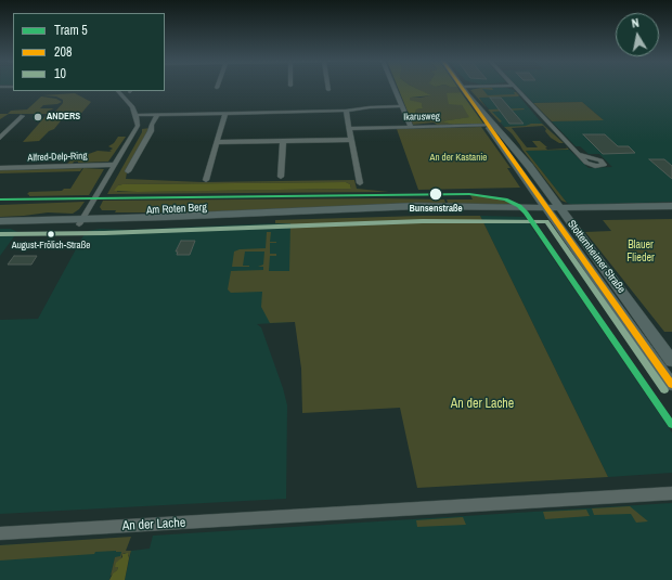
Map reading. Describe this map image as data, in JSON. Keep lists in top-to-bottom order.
{
  "streets": {
    "main road": ["Am Roten Berg", "Stotternheimer Straße"],
    "street": ["Ikarusweg", "Alfred-Delp-Ring", "An der Lache"]
  },
  "crossings": [
    ["Ikarusweg", "Stotternheimer Straße"],
    ["Am Roten Berg", "Stotternheimer Straße"]
  ],
  "parks": ["An der Kastanie", "Blauer Flieder", "An der Lache"],
  "places": ["ANDERS", "Bunsenstraße", "August-Frölich-Straße"],
  "lines": ["transit line 208", "tram line 5", "transit line 10"],
  "legend": ["Tram 5", "208", "10"],
  "north": "top"
}
